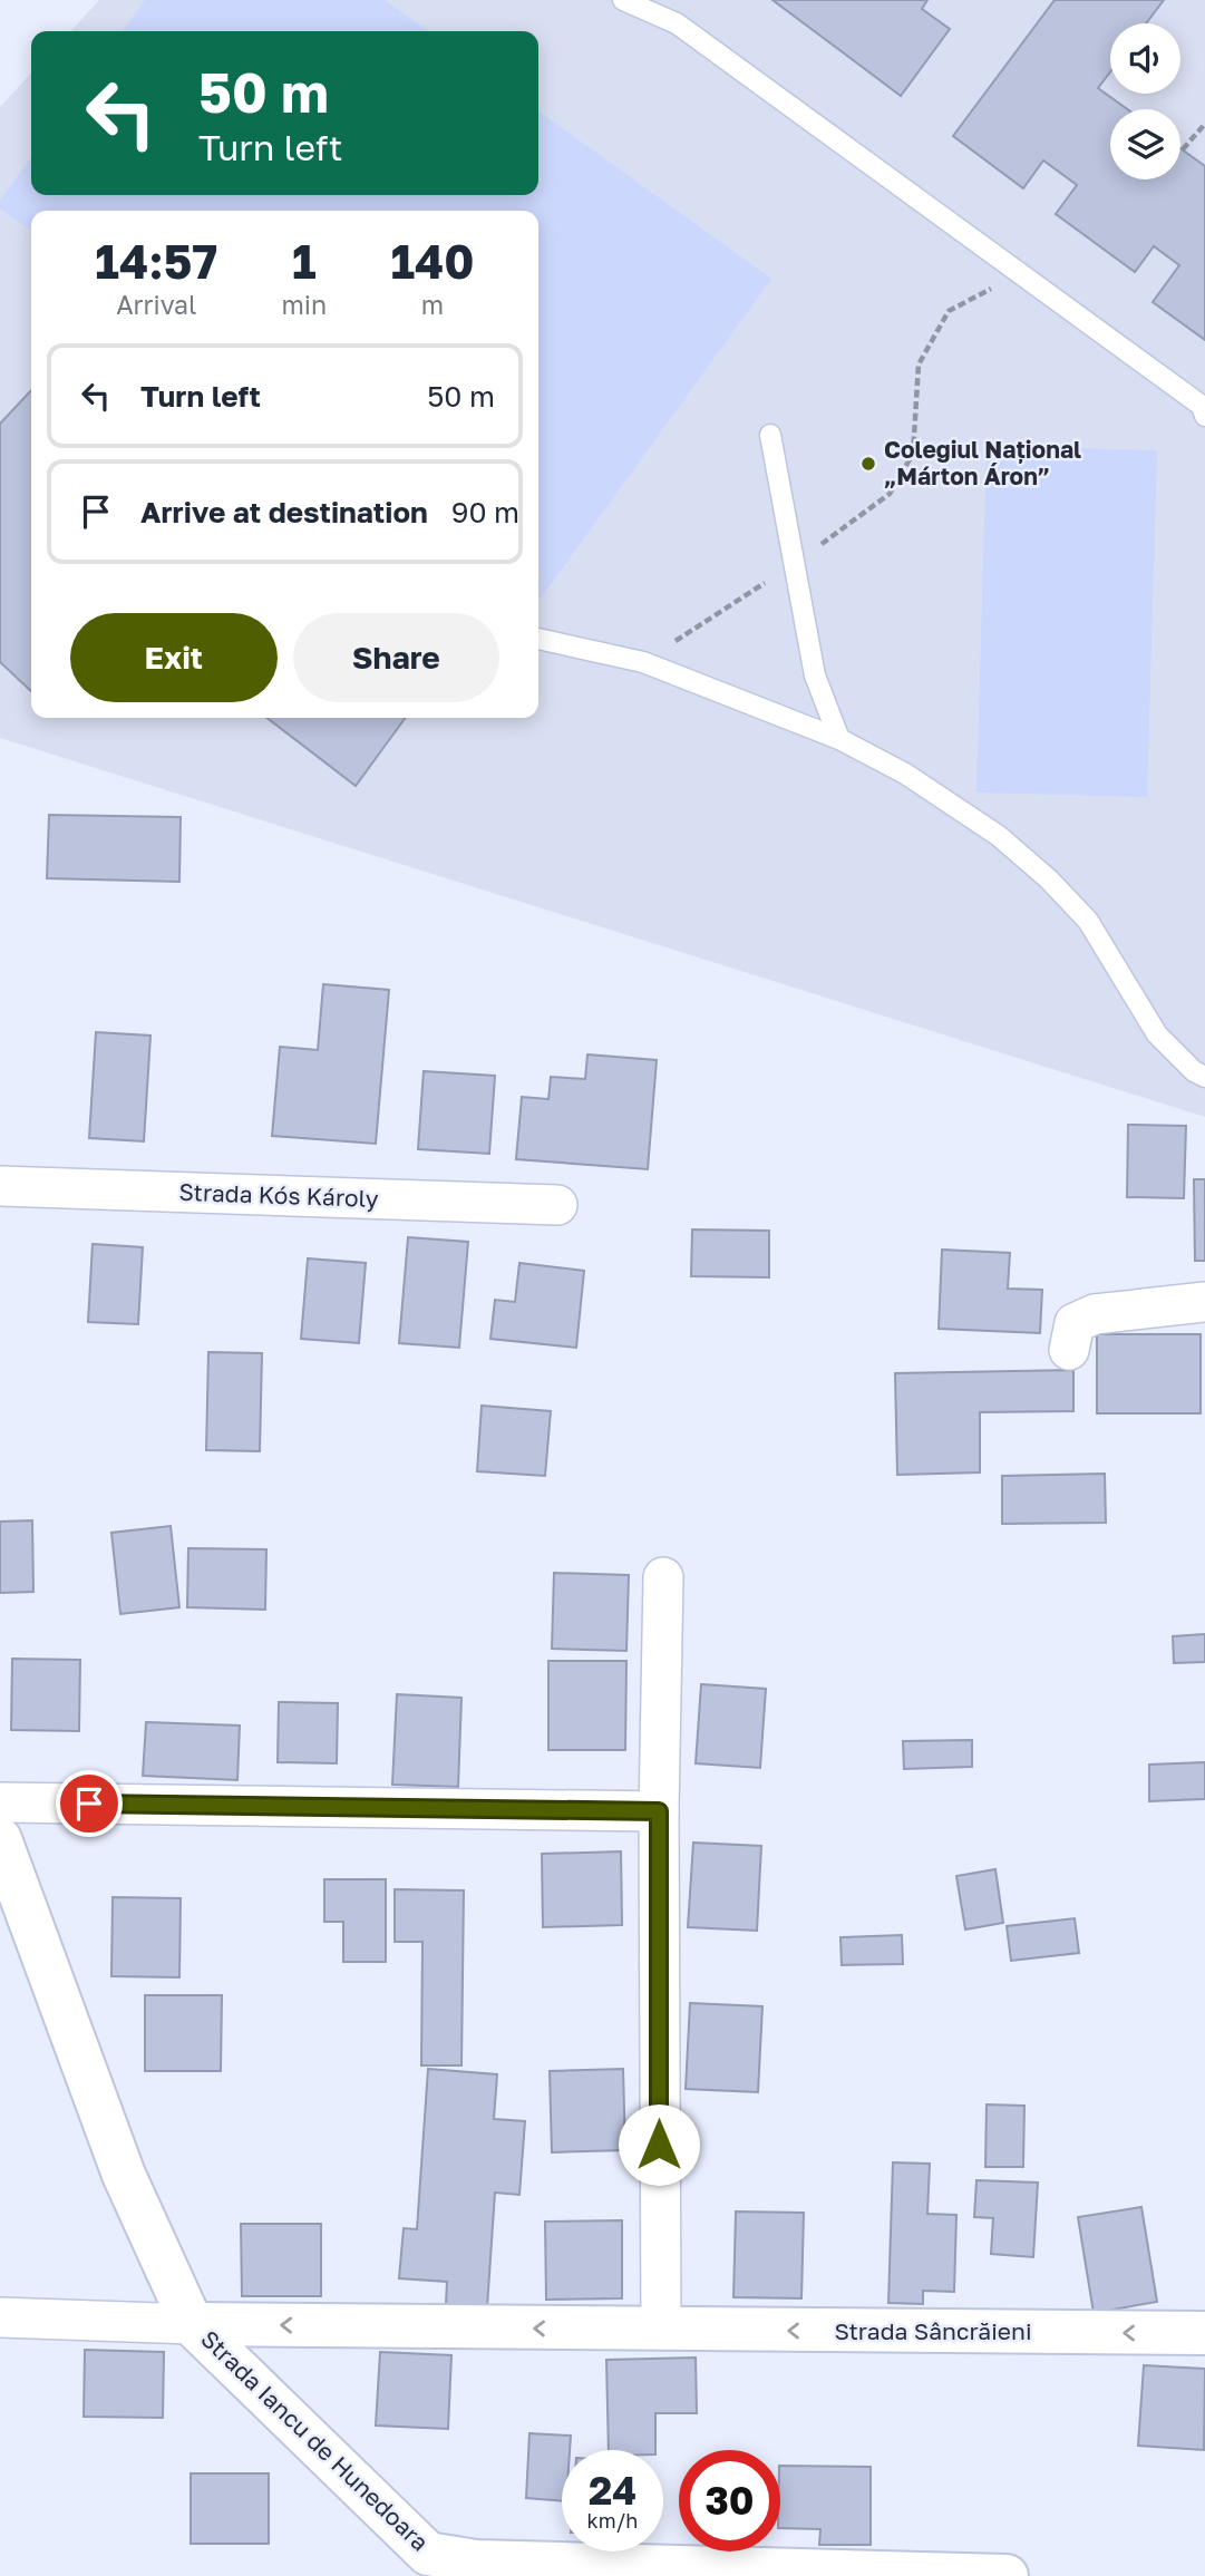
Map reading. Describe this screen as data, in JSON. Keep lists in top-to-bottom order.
{
  "streets": {
    "street": ["Strada Kós Károly", "Strada Sâncrăieni", "Strada Iancu de Hunedoara"]
  },
  "crossings": [
    ["Strada Sâncrăieni", "Strada Iancu de Hunedoara"]
  ],
  "one_way": ["Strada Sâncrăieni"],
  "places": ["Colegiul Național „Márton Áron”"],
  "page": {
    "turn": ["50 m", "Turn left"],
    "eta": [
      "14:57",
      "Arrival",
      "1",
      "min",
      "140",
      "m"
    ],
    "list": [
      {
        "name": "Turn left",
        "value": "50 m"
      },
      {
        "name": "Arrive at destination",
        "value": "90 m"
      }
    ],
    "buttons": ["Exit", "Share"],
    "speed": "24 km/h",
    "limit": "30"
  }
}
